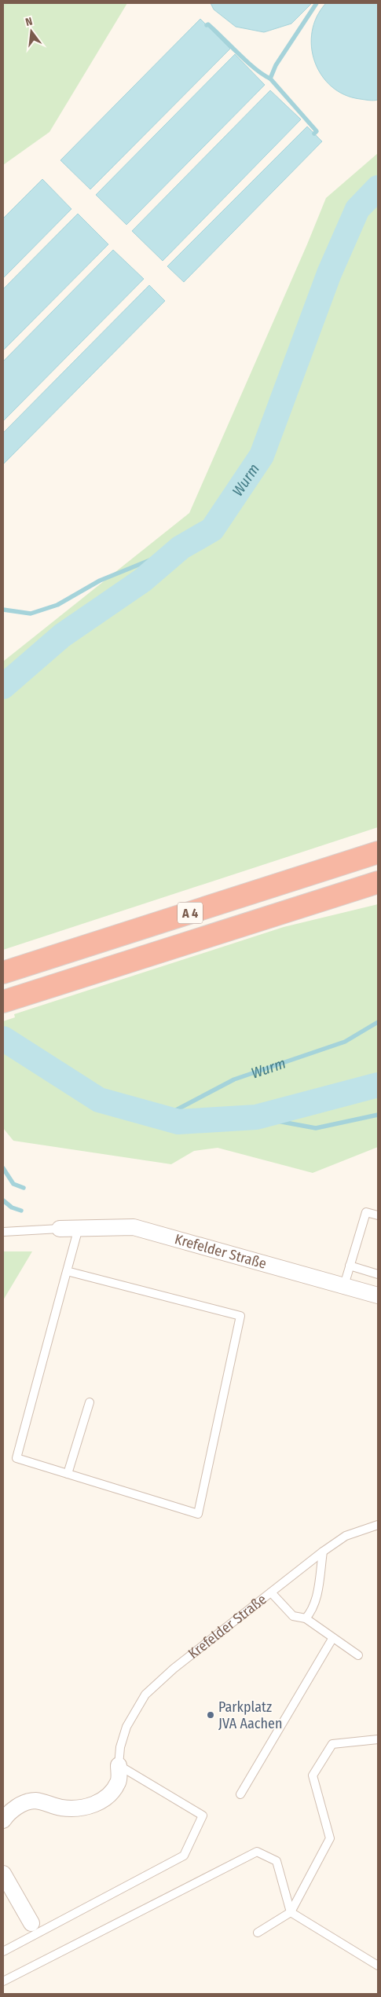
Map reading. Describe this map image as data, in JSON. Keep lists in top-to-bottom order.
{
  "streets": {
    "highway": ["A 4"],
    "street": ["Krefelder Straße"]
  },
  "water": ["Wurm"],
  "places": ["Parkplatz JVA Aachen"],
  "north": "top"
}
